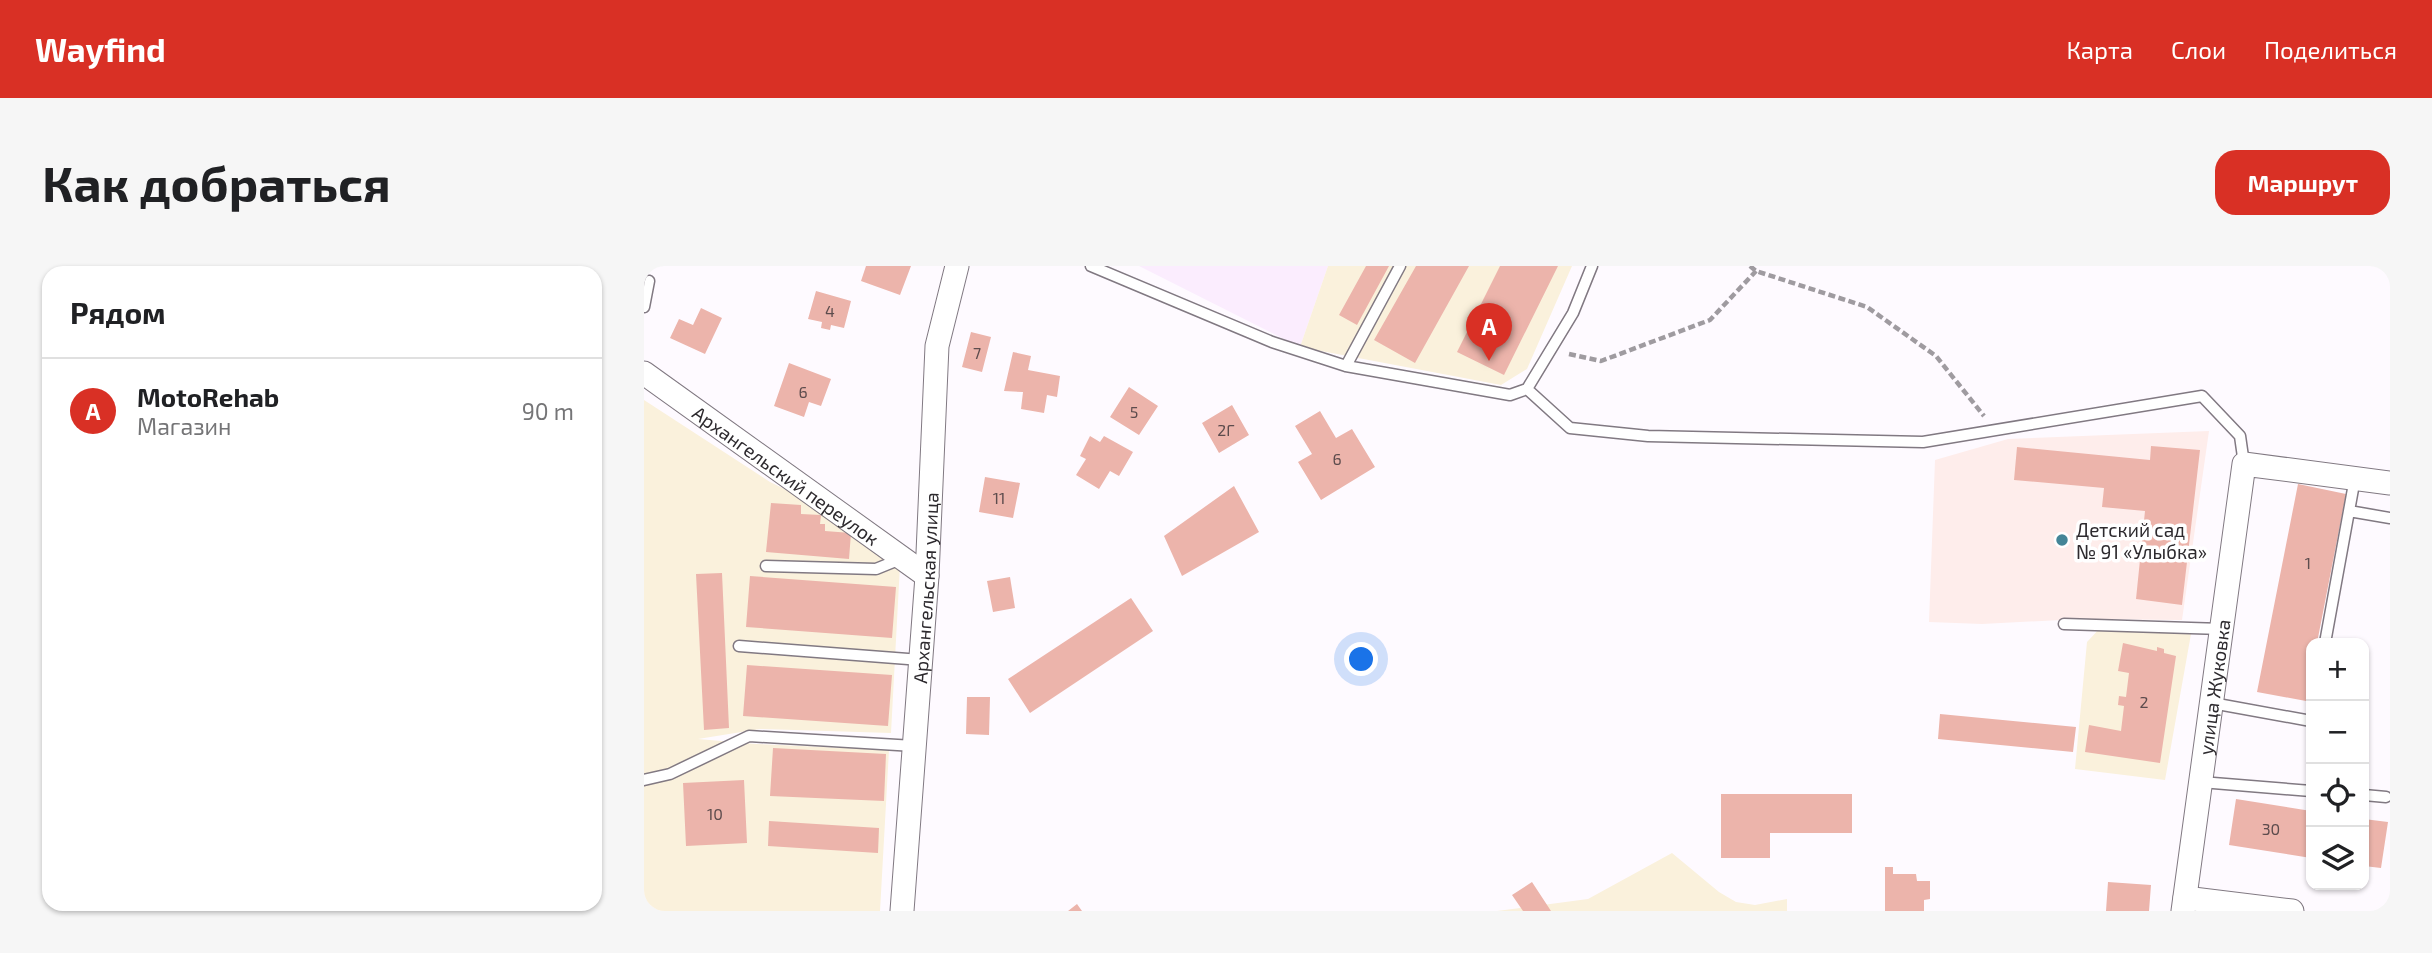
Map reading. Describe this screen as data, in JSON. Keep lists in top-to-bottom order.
{
  "streets": {
    "street": ["Архангельский переулок", "Архангельская улица", "улица Жуковка"]
  },
  "crossings": [
    ["Архангельский переулок", "Архангельская улица"]
  ],
  "places": ["Детский сад № 91 «Улыбка»"],
  "house_numbers": [
    "4",
    "7",
    "6",
    "5",
    "2Г",
    "6",
    "11",
    "1",
    "2",
    "10",
    "30"
  ],
  "page": {
    "header": "Wayfind",
    "nav": ["Карта", "Слои", "Поделиться"],
    "buttons": "Маршрут",
    "title": "Как добраться",
    "heading": "Рядом",
    "pins": "A",
    "list": [
      {
        "mark": "A",
        "name": "MotoRehab",
        "note": "Магазин",
        "value": "90 m"
      }
    ],
    "map_buttons": ["+", "−"]
  }
}
